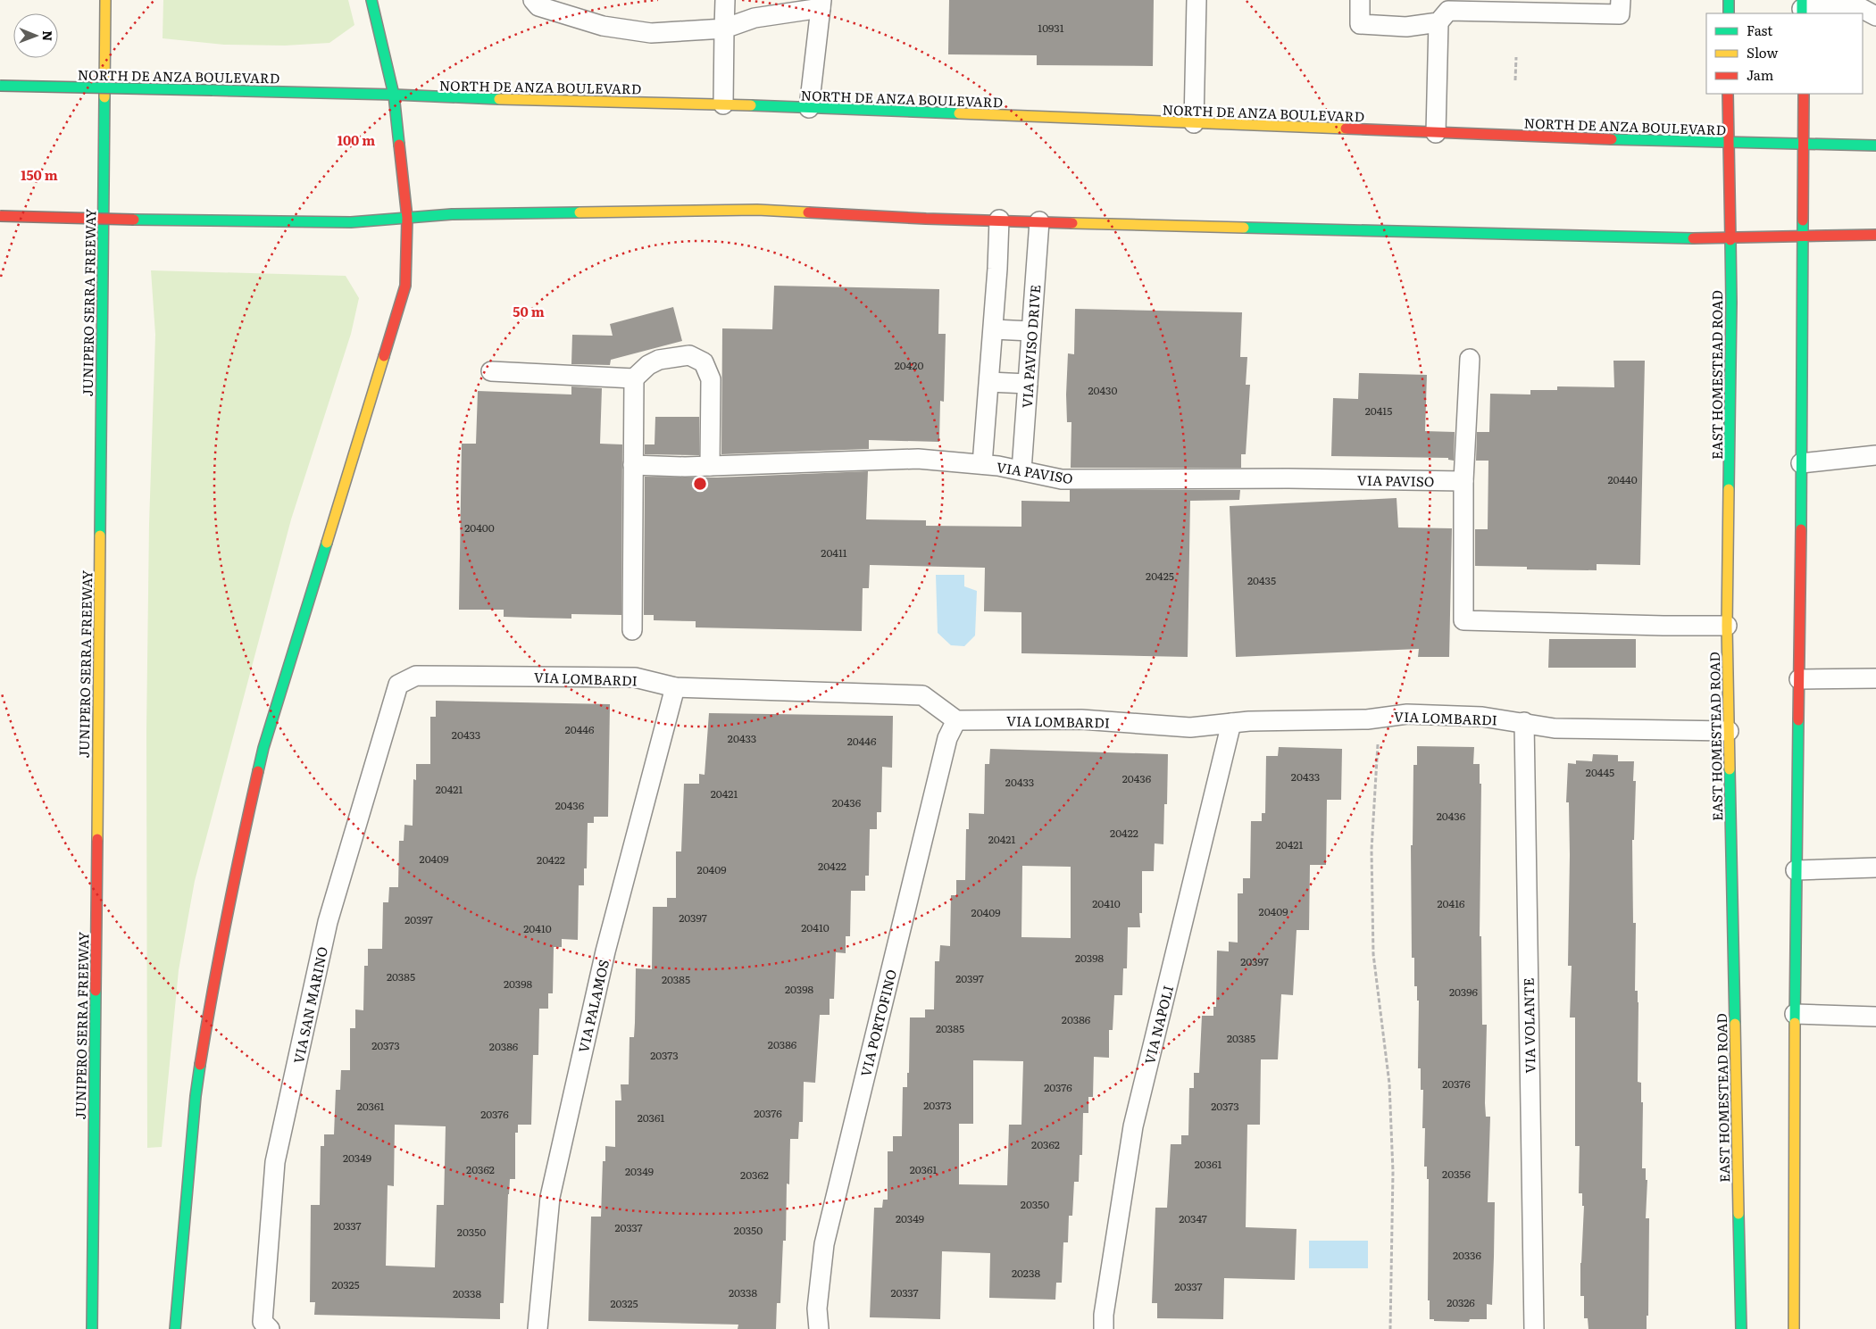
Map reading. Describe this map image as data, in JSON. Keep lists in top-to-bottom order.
{
  "streets": {
    "main road": ["NORTH DE ANZA BOULEVARD", "JUNIPERO SERRA FREEWAY", "EAST HOMESTEAD ROAD"],
    "lane": [
      "VIA PAVISO DRIVE",
      "VIA PAVISO",
      "VIA LOMBARDI",
      "VIA SAN MARINO",
      "VIA PALAMOS",
      "VIA PORTOFINO",
      "VIA NAPOLI",
      "VIA VOLANTE"
    ]
  },
  "crossings": [
    ["NORTH DE ANZA BOULEVARD", "EAST HOMESTEAD ROAD"],
    ["VIA PAVISO DRIVE", "VIA PAVISO"],
    ["EAST HOMESTEAD ROAD", "VIA LOMBARDI"],
    ["VIA LOMBARDI", "VIA SAN MARINO"],
    ["VIA LOMBARDI", "VIA PALAMOS"],
    ["VIA LOMBARDI", "VIA PORTOFINO"],
    ["VIA LOMBARDI", "VIA NAPOLI"],
    ["VIA LOMBARDI", "VIA VOLANTE"]
  ],
  "house_numbers": [
    "10931",
    "20420",
    "20430",
    "20415",
    "20440",
    "20400",
    "20411",
    "20425",
    "20435",
    "20446",
    "20433",
    "20433",
    "20446",
    "20445",
    "20433",
    "20436",
    "20433",
    "20421",
    "20421",
    "20436",
    "20436",
    "20436",
    "20422",
    "20421",
    "20421",
    "20409",
    "20422",
    "20422",
    "20409",
    "20410",
    "20416",
    "20409",
    "20409",
    "20397",
    "20397",
    "20410",
    "20410",
    "20398",
    "20397",
    "20385",
    "20397",
    "20385",
    "20398",
    "20398",
    "20396",
    "20386",
    "20385",
    "20385",
    "20386",
    "20373",
    "20386",
    "20373",
    "20376",
    "20376",
    "20373",
    "20361",
    "20373",
    "20376",
    "20376",
    "20361",
    "20362",
    "20349",
    "20361",
    "20362",
    "20361",
    "20349",
    "20356",
    "20362",
    "20350",
    "20349",
    "20347",
    "20337",
    "20337",
    "20350",
    "20350",
    "20336",
    "20238",
    "20325",
    "20337",
    "20338",
    "20337",
    "20338",
    "20326",
    "20325"
  ],
  "legend": ["Fast", "Slow", "Jam"],
  "north": "right",
  "rings": ["100 m", "150 m", "50 m"]
}
